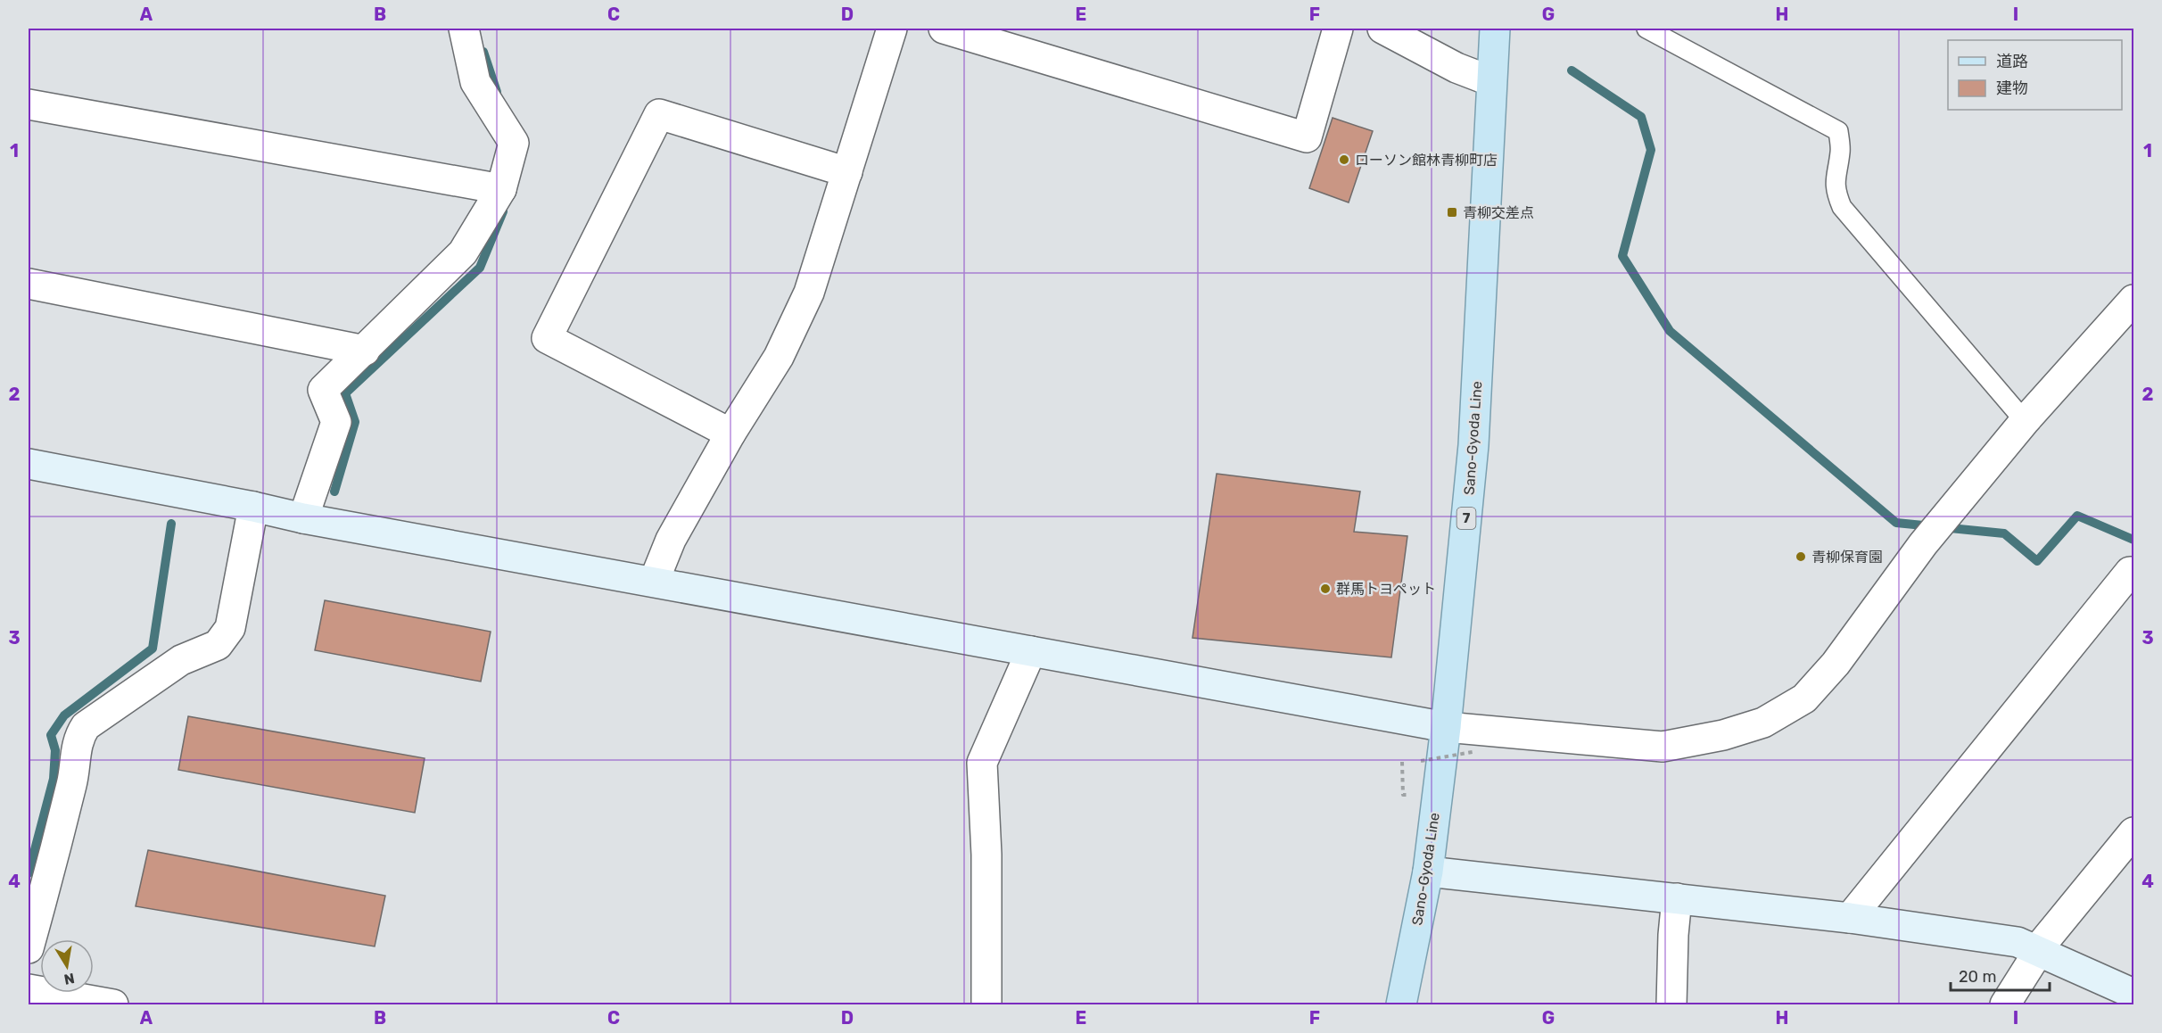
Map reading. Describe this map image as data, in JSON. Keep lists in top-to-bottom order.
{
  "streets": {
    "main road": ["Sano-Gyoda Line", "7"]
  },
  "places": {
    "other": ["ローソン館林青柳町店", "青柳保育園", "群馬トヨペット"],
    "transit": ["青柳交差点"]
  },
  "legend": ["道路", "建物"],
  "scale_bar": "20 m",
  "north": "bottom",
  "grid": {
    "columns": [
      "A",
      "B",
      "C",
      "D",
      "E",
      "F",
      "G",
      "H",
      "I"
    ],
    "rows": [
      "1",
      "2",
      "3",
      "4"
    ]
  }
}
